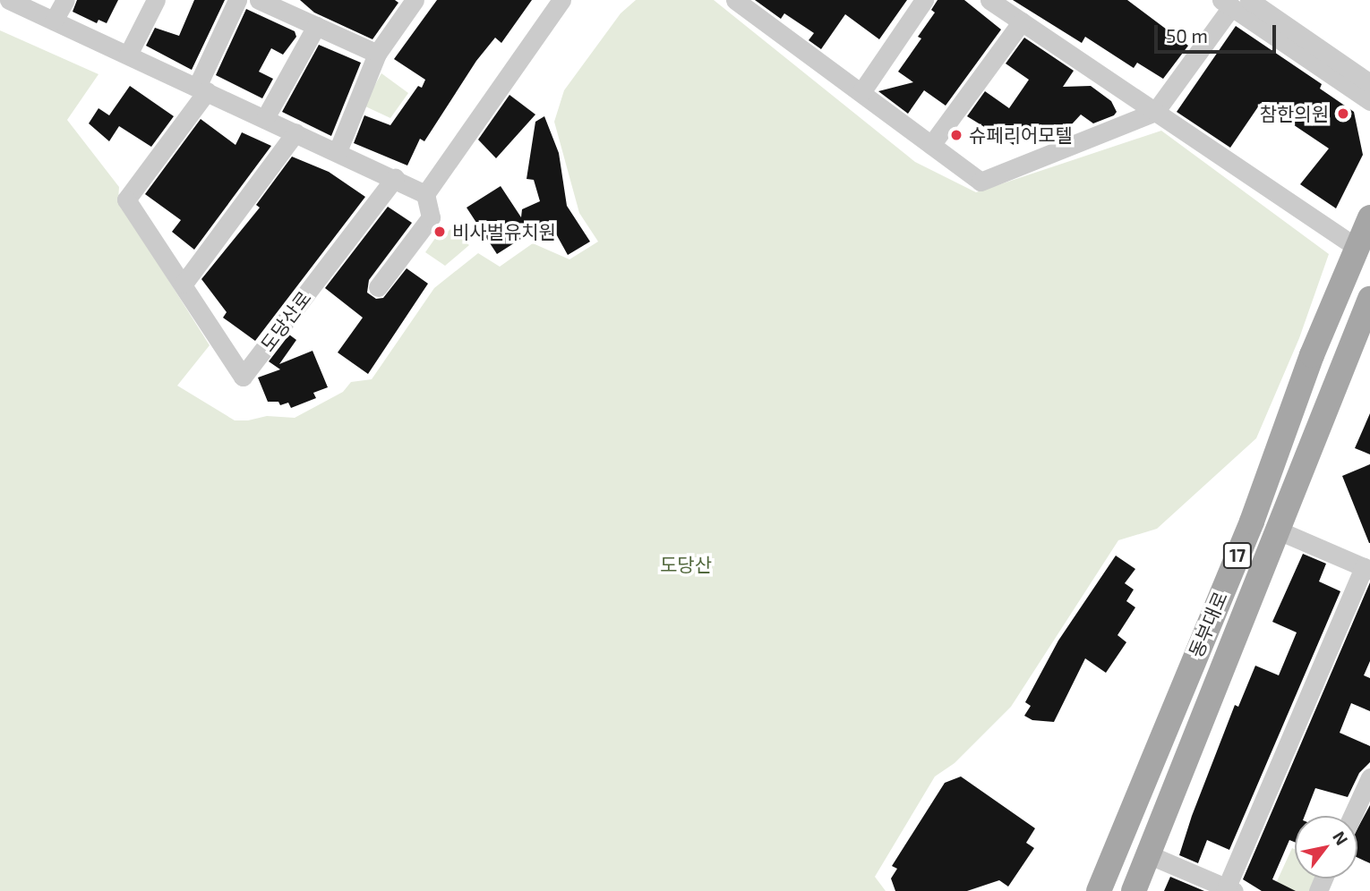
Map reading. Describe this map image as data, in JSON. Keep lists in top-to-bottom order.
{
  "streets": {
    "main road": ["17", "동부대로"],
    "street": ["도당산로"]
  },
  "parks": ["도당산"],
  "places": ["참한의원", "슈페리어모텔", "비사벌유치원"],
  "scale_bar": "50 m",
  "north": "top right"
}
